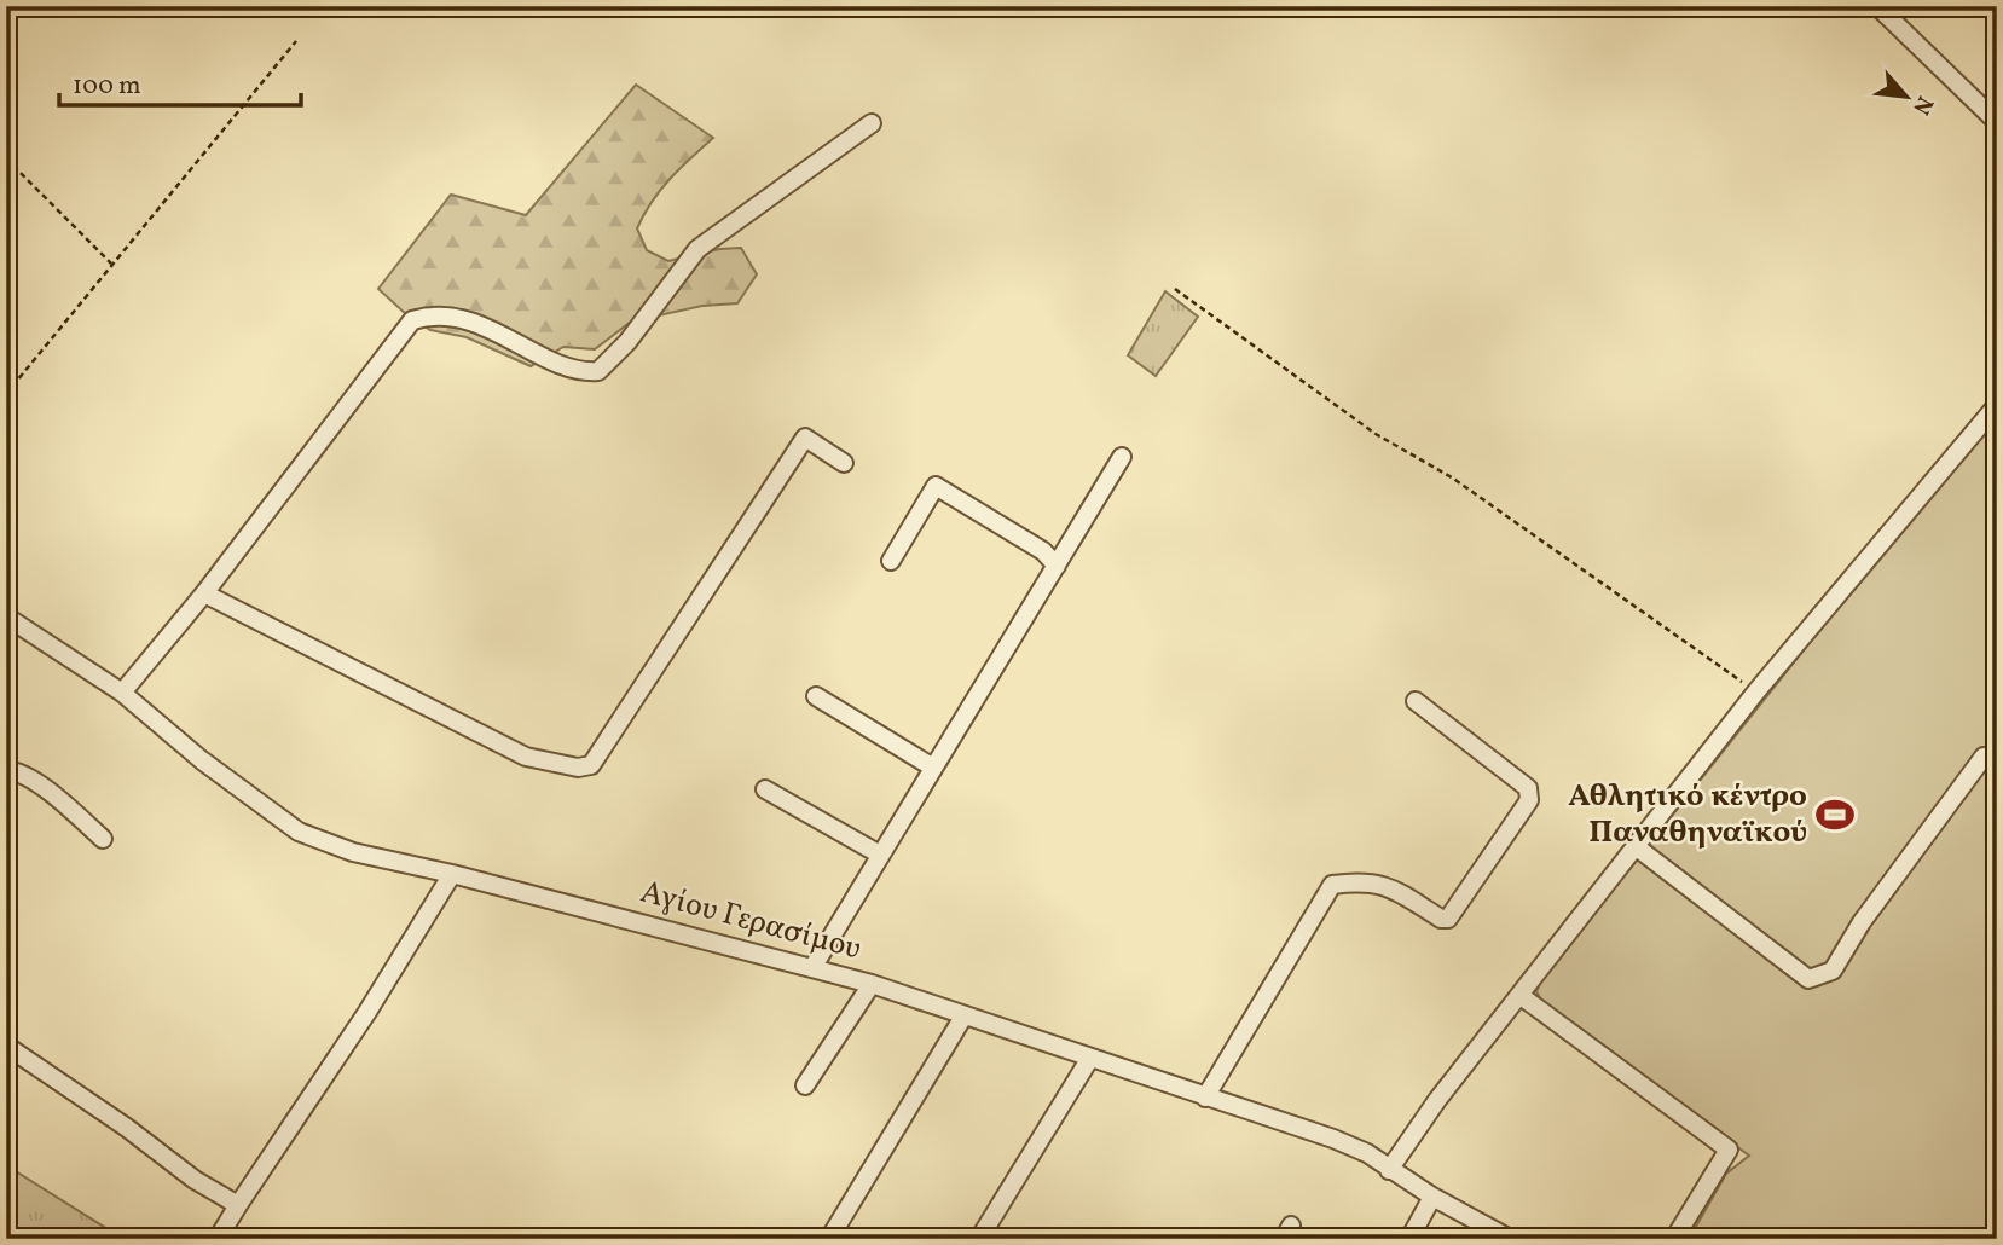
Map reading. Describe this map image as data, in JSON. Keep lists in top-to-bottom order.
{
  "streets": {
    "street": ["Αγίου Γερασίμου"]
  },
  "places": {
    "sports": ["Αθλητικό κέντρο Παναθηναϊκού"]
  },
  "scale_bar": "100 m",
  "north": "bottom right"
}
